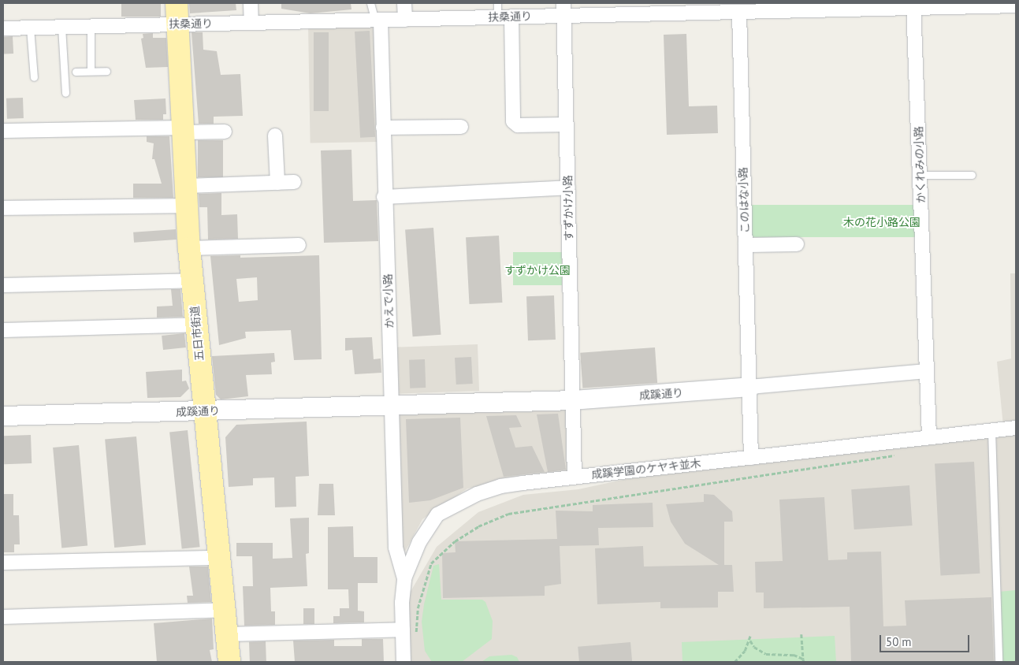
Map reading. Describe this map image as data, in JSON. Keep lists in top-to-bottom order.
{
  "streets": {
    "main road": ["五日市街道"],
    "street": [
      "扶桑通り",
      "かくれみの小路",
      "このはな小路",
      "すずかけ小路",
      "かえで小路",
      "成蹊通り",
      "成蹊学園のケヤキ並木"
    ]
  },
  "crossings": [
    ["扶桑通り", "かくれみの小路"],
    ["扶桑通り", "このはな小路"],
    ["扶桑通り", "すずかけ小路"],
    ["扶桑通り", "かえで小路"],
    ["扶桑通り", "五日市街道"],
    ["かくれみの小路", "成蹊学園のケヤキ並木"],
    ["このはな小路", "成蹊通り"],
    ["このはな小路", "成蹊学園のケヤキ並木"],
    ["すずかけ小路", "成蹊通り"],
    ["すずかけ小路", "成蹊学園のケヤキ並木"],
    ["かえで小路", "成蹊通り"],
    ["かえで小路", "成蹊学園のケヤキ並木"],
    ["五日市街道", "成蹊通り"]
  ],
  "parks": ["木の花小路公園", "すずかけ公園"],
  "scale_bar": "50 m"
}
